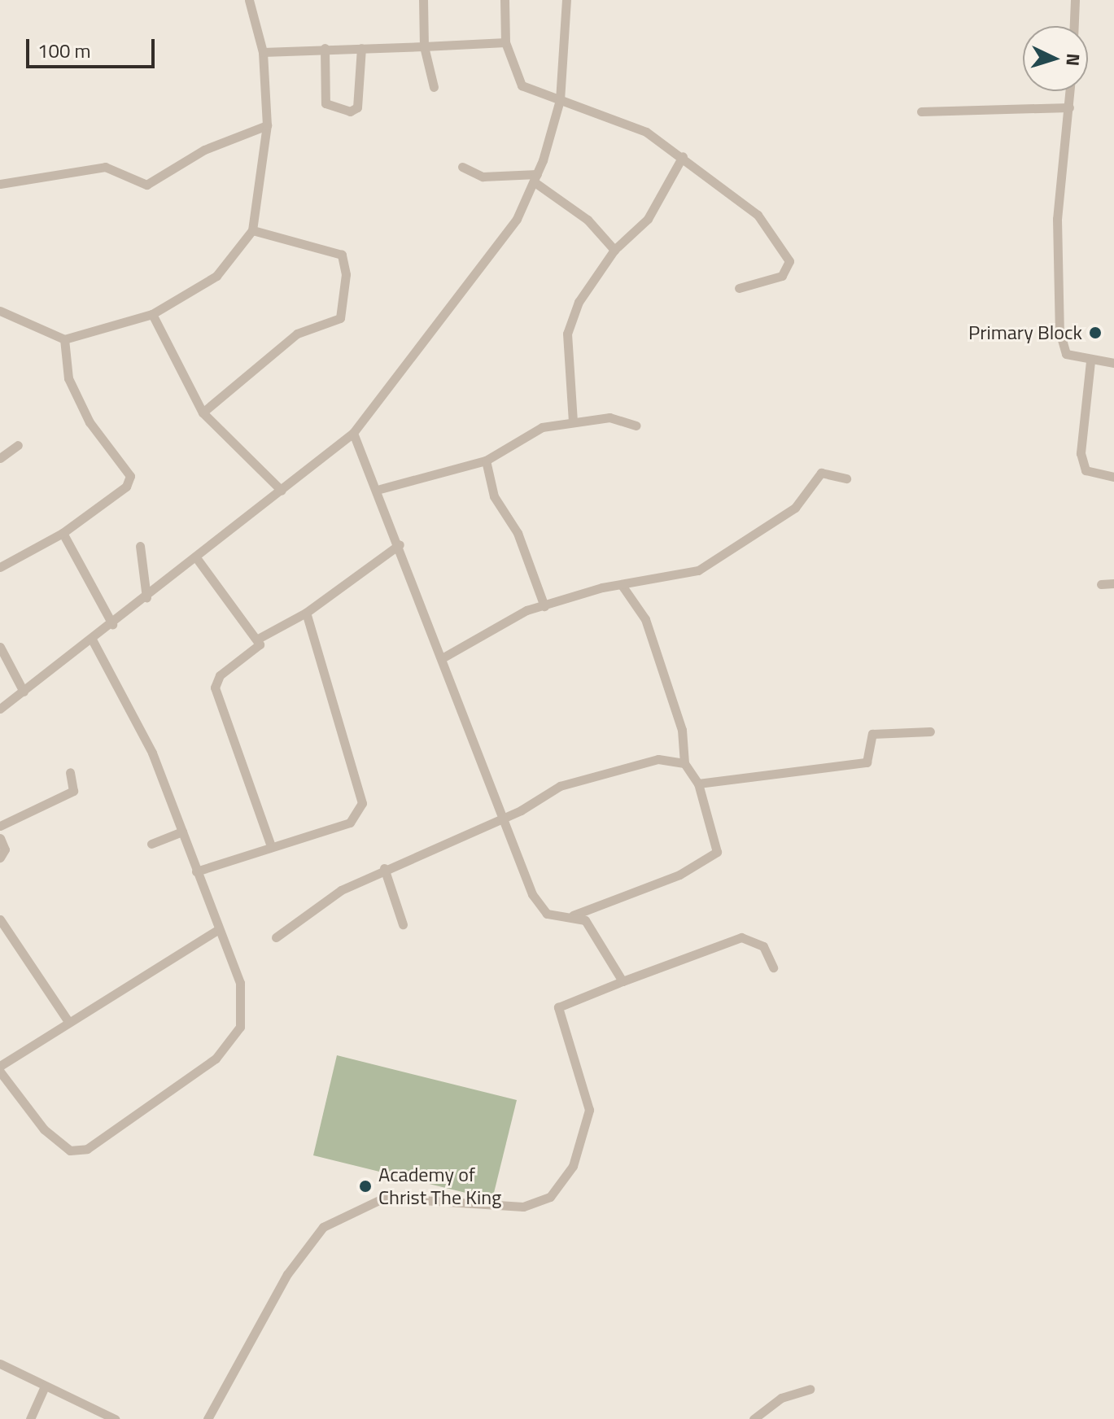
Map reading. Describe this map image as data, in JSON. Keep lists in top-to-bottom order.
{
  "places": ["Primary Block", "Academy of Christ The King"],
  "scale_bar": "100 m",
  "north": "right"
}
